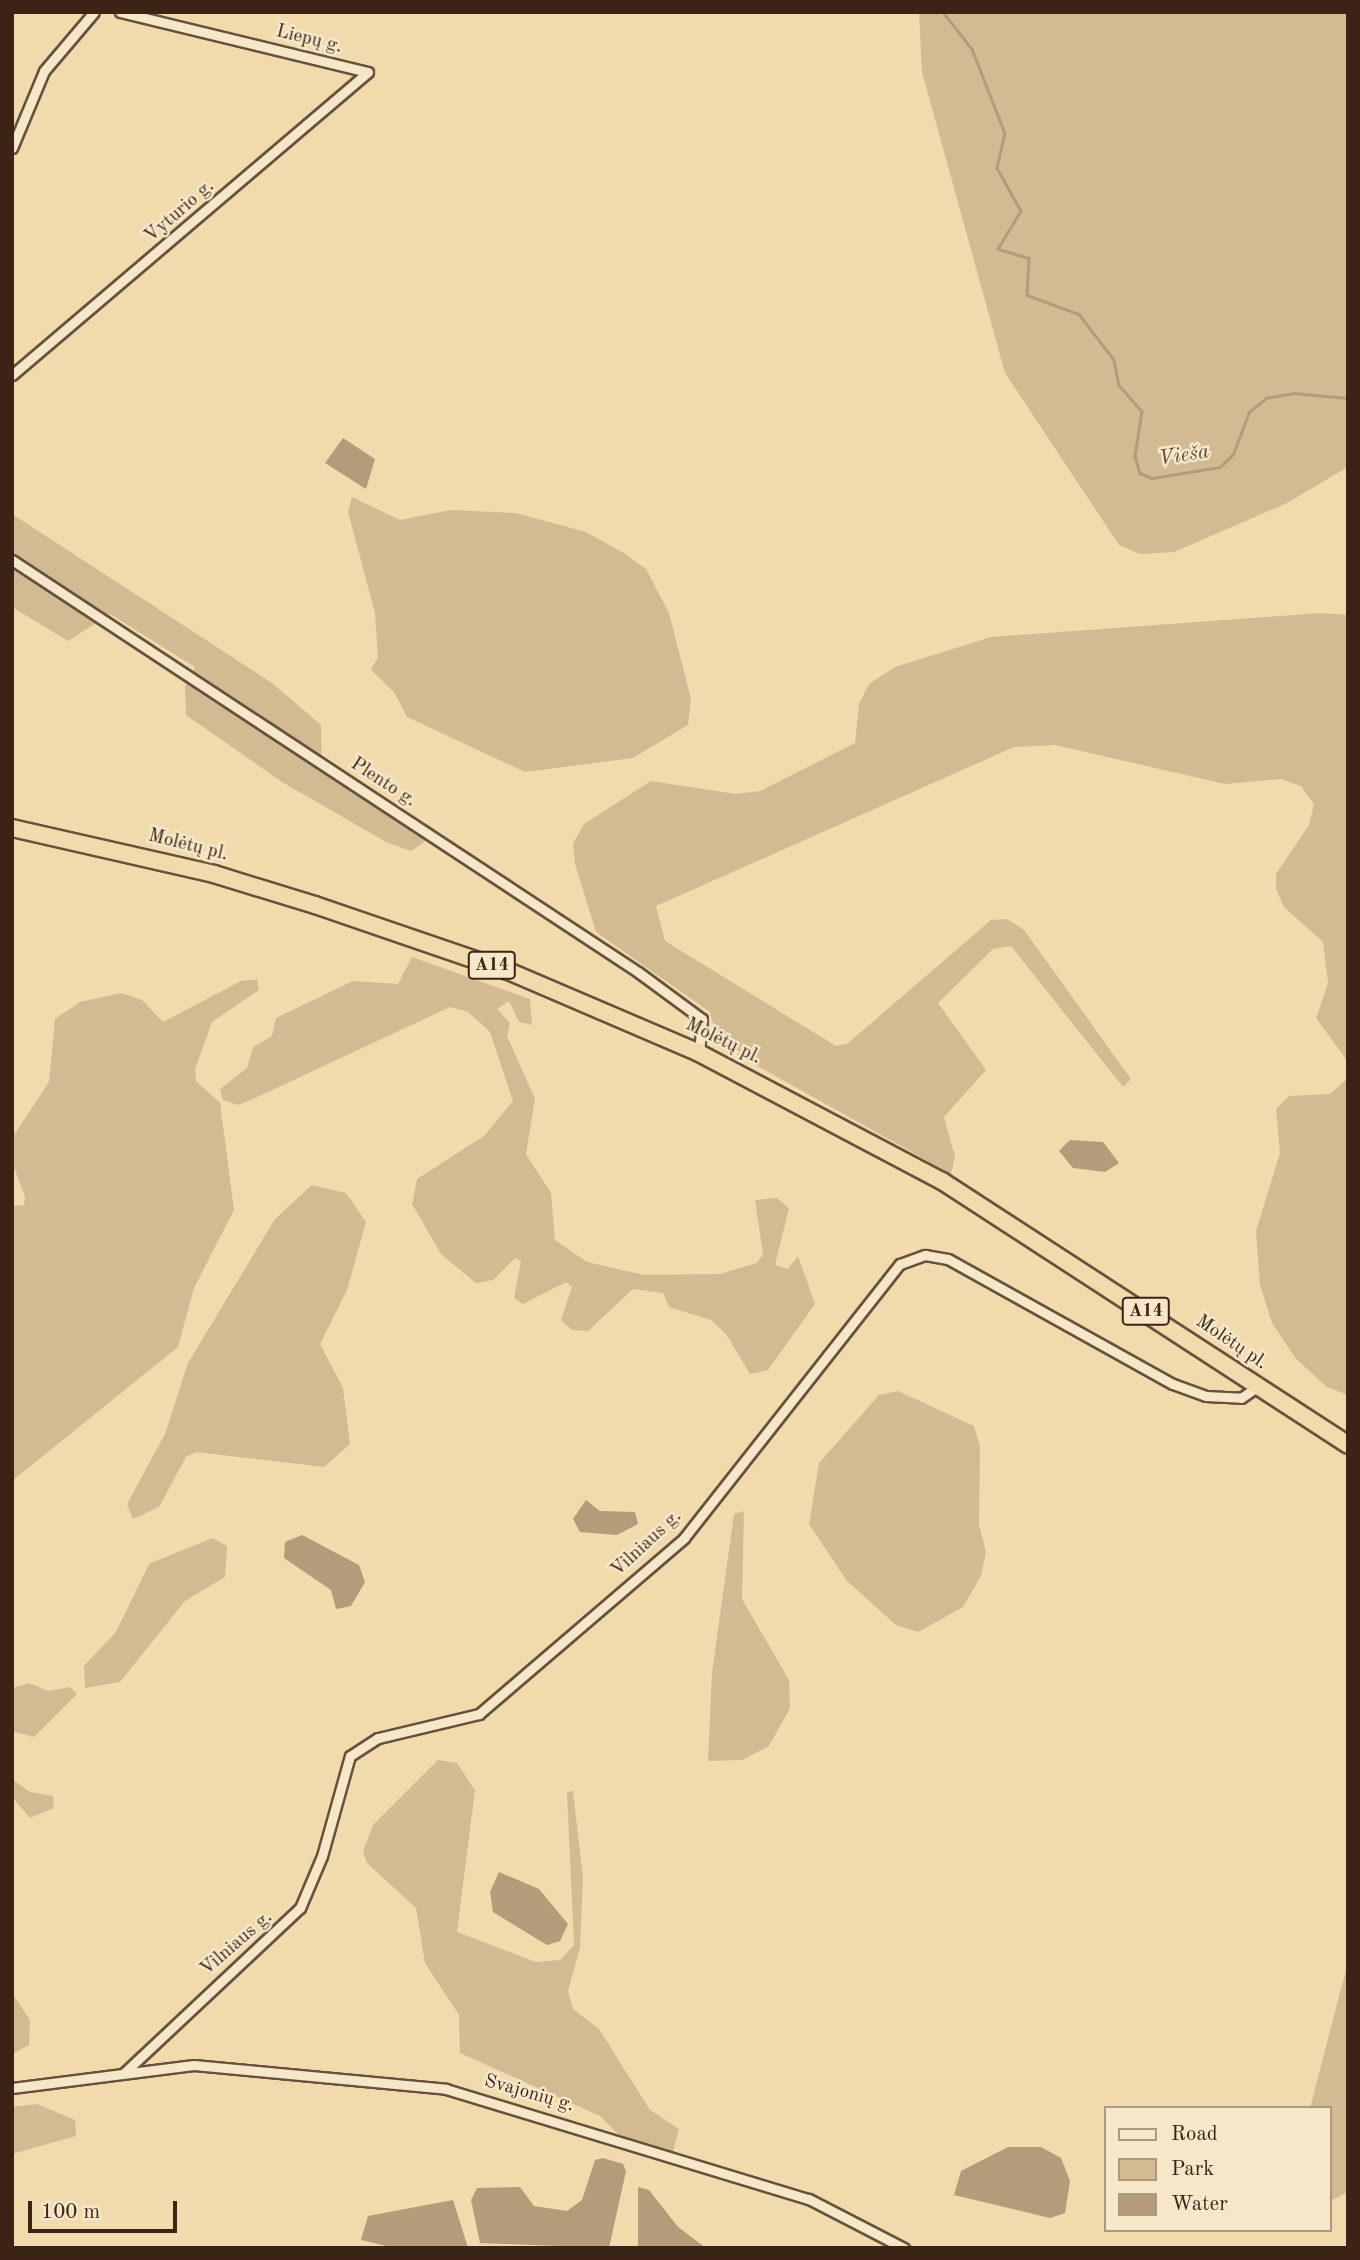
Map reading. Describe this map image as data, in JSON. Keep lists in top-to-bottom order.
{
  "streets": {
    "highway": ["Molėtų pl.", "A14"],
    "street": [
      "Liepų g.",
      "Vyturio g.",
      "Plento g.",
      "Vilniaus g.",
      "Svajonių g."
    ]
  },
  "crossings": [
    ["Liepų g.", "Vyturio g."],
    ["Plento g.", "Molėtų pl."],
    ["Molėtų pl.", "Vilniaus g."],
    ["Vilniaus g.", "Svajonių g."]
  ],
  "water": ["Vieša"],
  "legend": ["Road", "Park", "Water"],
  "scale_bar": "100 m"
}
